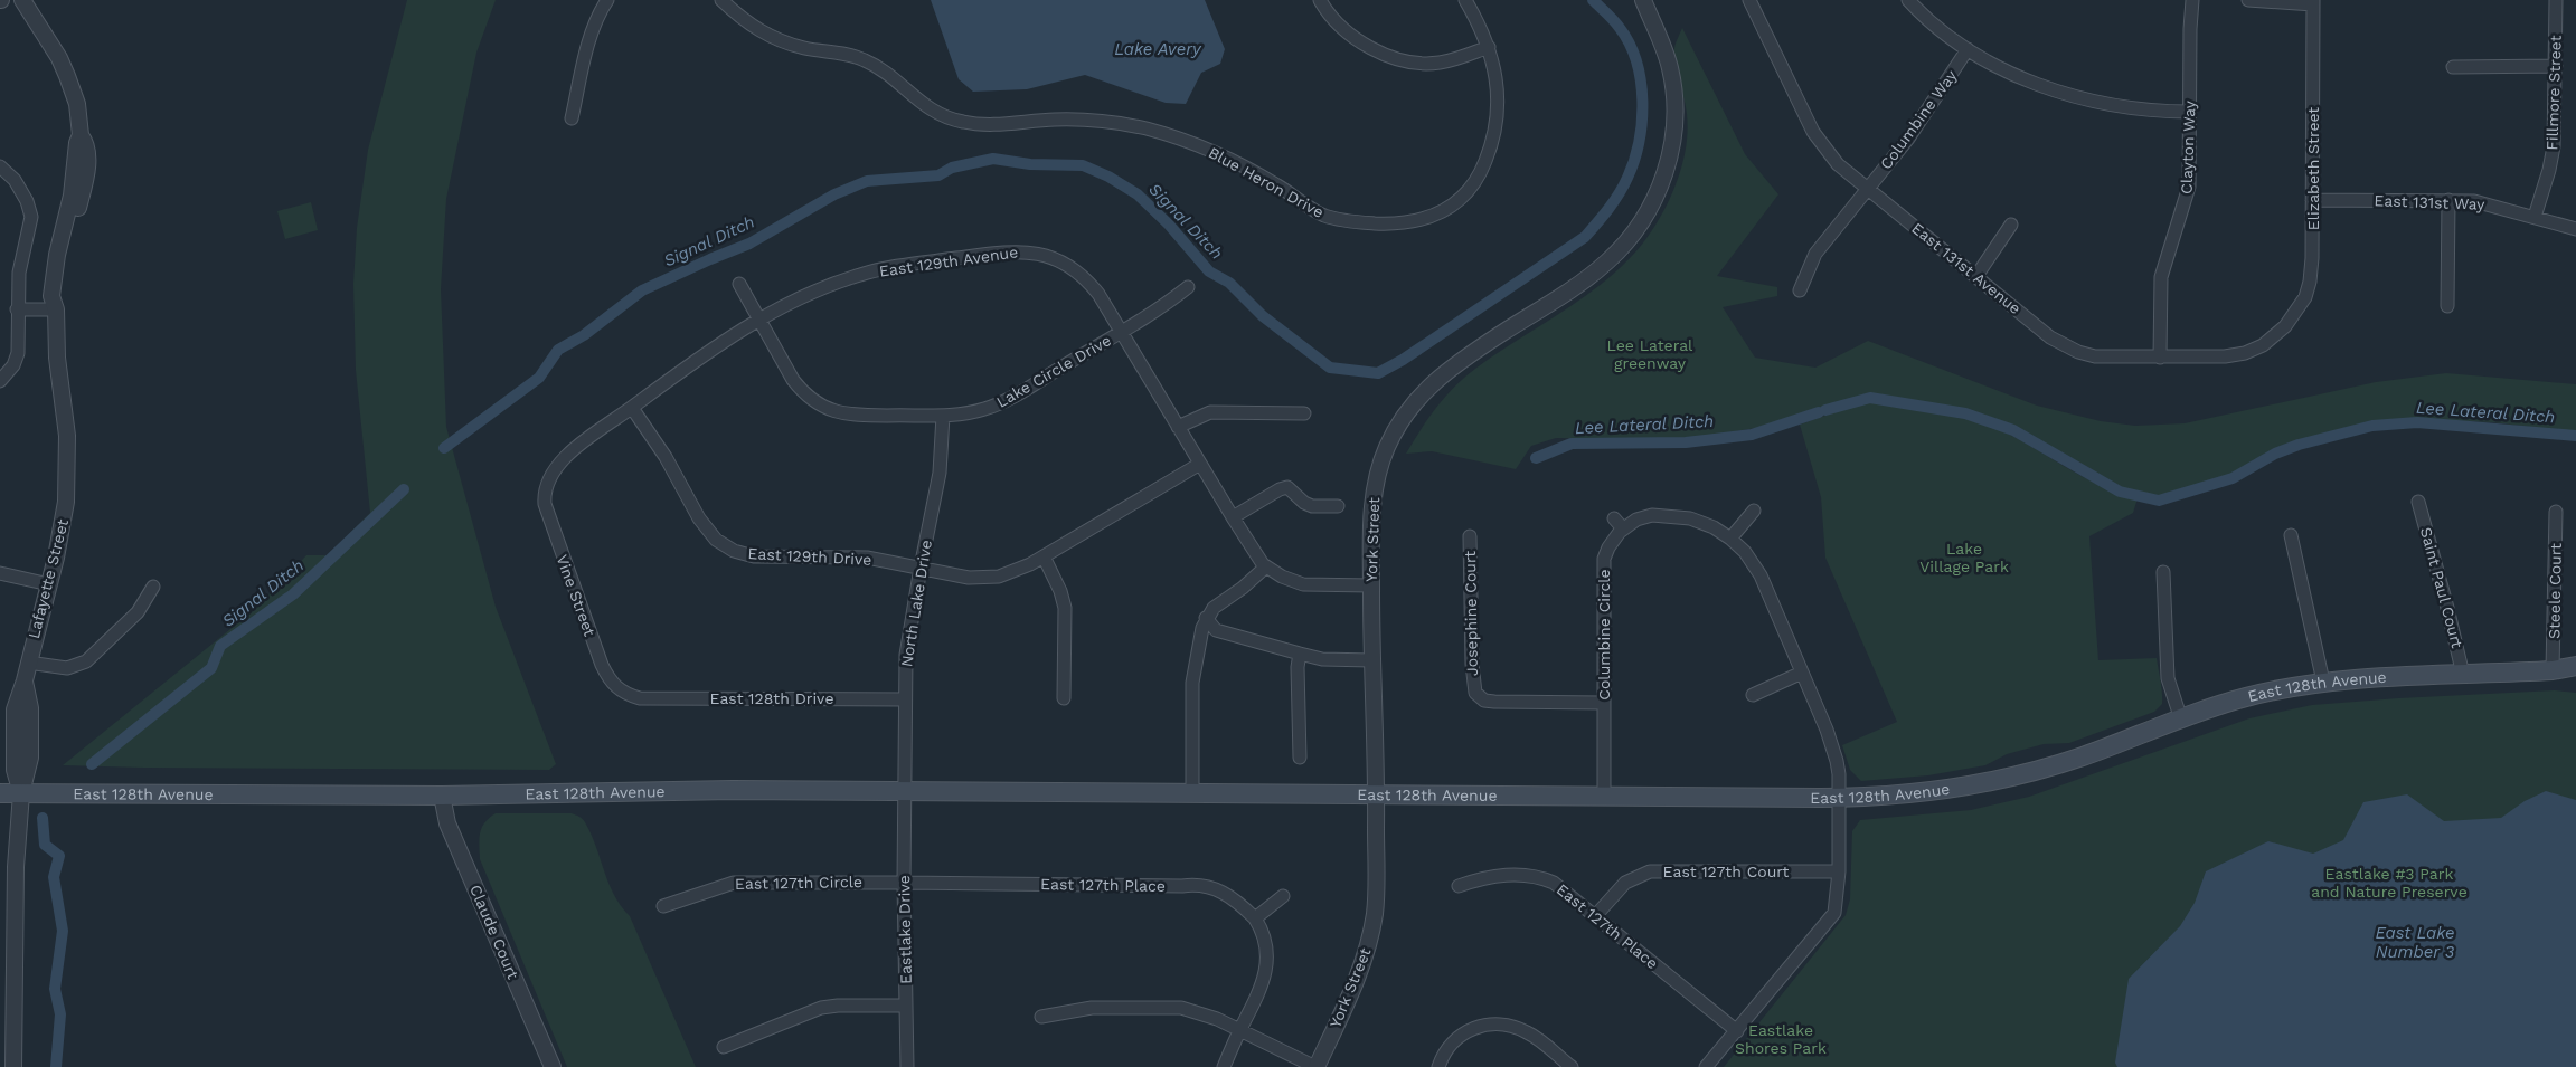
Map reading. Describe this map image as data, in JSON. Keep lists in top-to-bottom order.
{
  "streets": {
    "main road": ["East 128th Avenue"],
    "street": [
      "Fillmore Street",
      "Columbine Way",
      "Clayton Way",
      "Elizabeth Street",
      "Blue Heron Drive",
      "East 131st Way",
      "East 129th Avenue",
      "East 131st Avenue",
      "Lake Circle Drive",
      "York Street",
      "East 129th Drive",
      "Lafayette Street",
      "Saint Paul Court",
      "Steele Court",
      "Vine Street",
      "North Lake Drive",
      "Josephine Court",
      "Columbine Circle",
      "East 128th Drive",
      "East 127th Court",
      "East 127th Circle",
      "East 127th Place",
      "Eastlake Drive",
      "Claude Court"
    ]
  },
  "crossings": [
    ["Fillmore Street", "East 131st Way"],
    ["Columbine Way", "East 131st Avenue"],
    ["Clayton Way", "East 131st Avenue"],
    ["Elizabeth Street", "East 131st Way"],
    ["Elizabeth Street", "East 131st Avenue"],
    ["East 129th Avenue", "Lake Circle Drive"],
    ["East 129th Avenue", "York Street"],
    ["East 129th Avenue", "East 129th Drive"],
    ["East 129th Avenue", "Vine Street"],
    ["Lake Circle Drive", "North Lake Drive"],
    ["York Street", "East 128th Avenue"],
    ["East 129th Drive", "North Lake Drive"],
    ["Lafayette Street", "East 128th Avenue"],
    ["Saint Paul Court", "East 128th Avenue"],
    ["Steele Court", "East 128th Avenue"],
    ["Vine Street", "East 128th Drive"],
    ["North Lake Drive", "East 128th Avenue"],
    ["North Lake Drive", "East 128th Drive"],
    ["North Lake Drive", "Eastlake Drive"],
    ["Josephine Court", "Columbine Circle"],
    ["Columbine Circle", "East 128th Avenue"],
    ["East 128th Avenue", "Eastlake Drive"],
    ["East 128th Avenue", "Claude Court"],
    ["East 127th Court", "East 127th Place"],
    ["East 127th Circle", "East 127th Place"],
    ["East 127th Circle", "Eastlake Drive"],
    ["East 127th Place", "Eastlake Drive"]
  ],
  "water": [
    "Lake Avery",
    "Signal Ditch",
    "Lee Lateral Ditch",
    "East Lake Number 3"
  ],
  "parks": [
    "Lee Lateral greenway",
    "Lake Village Park",
    "Eastlake #3 Park and Nature Preserve",
    "Eastlake Shores Park"
  ]
}
